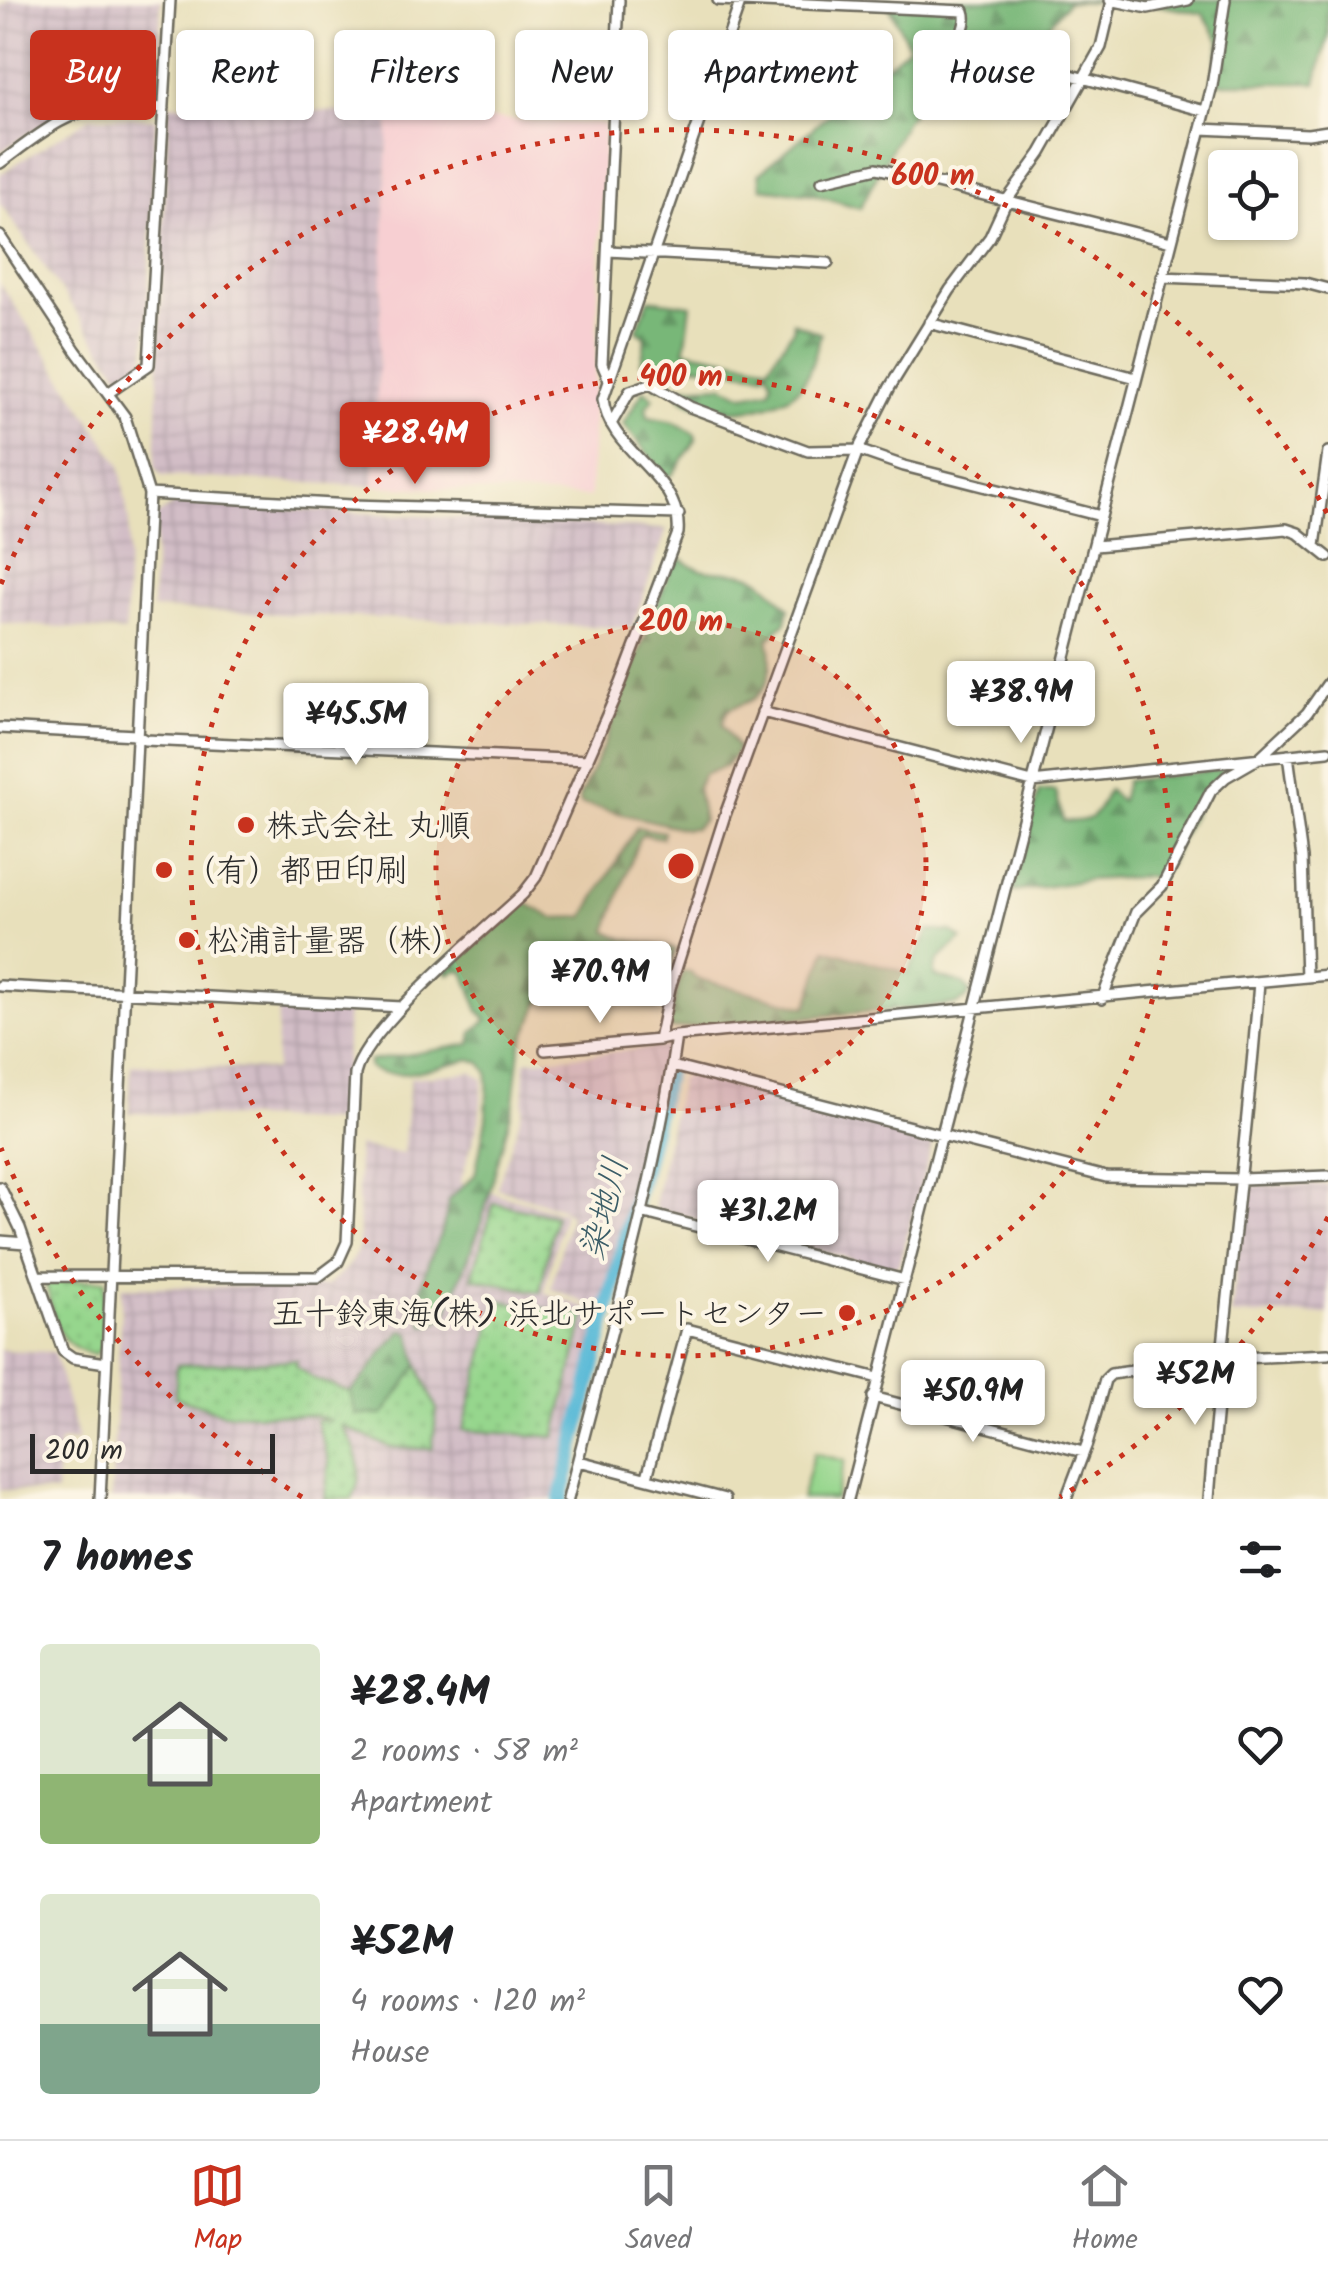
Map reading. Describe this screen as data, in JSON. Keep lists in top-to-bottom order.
{
  "water": ["染地川"],
  "places": [
    "株式会社 丸順",
    "（有）都田印刷",
    "松浦計量器（株）",
    "五十鈴東海(株) 浜北サポートセンター"
  ],
  "scale_bar": "200 m",
  "page": {
    "chip": [
      "Buy",
      "Rent",
      "Filters",
      "New",
      "Apartment",
      "House"
    ],
    "price": [
      "¥28.4M",
      "¥38.9M",
      "¥45.5M",
      "¥70.9M",
      "¥31.2M",
      "¥52M",
      "¥50.9M"
    ],
    "scale": "200 m",
    "heading": "7 homes",
    "list": [
      {
        "name": "¥28.4M",
        "note": "2 rooms · 58 m² · Apartment"
      },
      {
        "name": "¥52M",
        "note": "4 rooms · 120 m² · House"
      }
    ],
    "tabs": ["Map", "Saved", "Home"]
  },
  "rings": ["600 m", "400 m", "200 m"]
}
